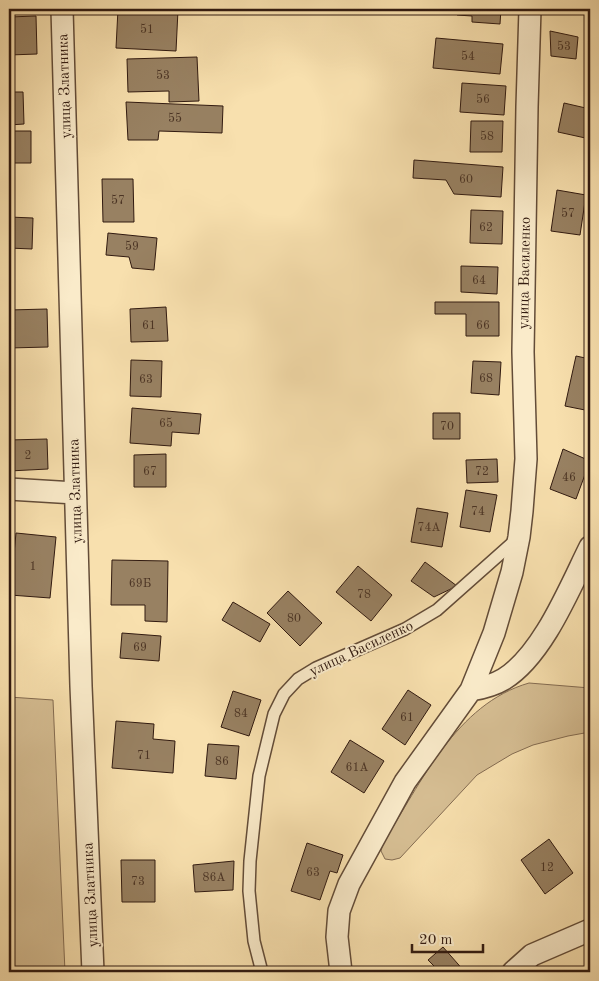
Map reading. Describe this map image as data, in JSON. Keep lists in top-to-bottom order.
{
  "streets": {
    "street": ["улица Златника", "улица Василенко"]
  },
  "house_numbers": [
    "51",
    "53",
    "54",
    "53",
    "56",
    "55",
    "58",
    "60",
    "57",
    "57",
    "62",
    "59",
    "64",
    "61",
    "66",
    "68",
    "63",
    "65",
    "70",
    "2",
    "67",
    "72",
    "46",
    "74",
    "74А",
    "1",
    "69Б",
    "78",
    "80",
    "69",
    "84",
    "61",
    "71",
    "86",
    "61А",
    "12",
    "63",
    "86А",
    "73"
  ],
  "scale_bar": "20 m"
}
